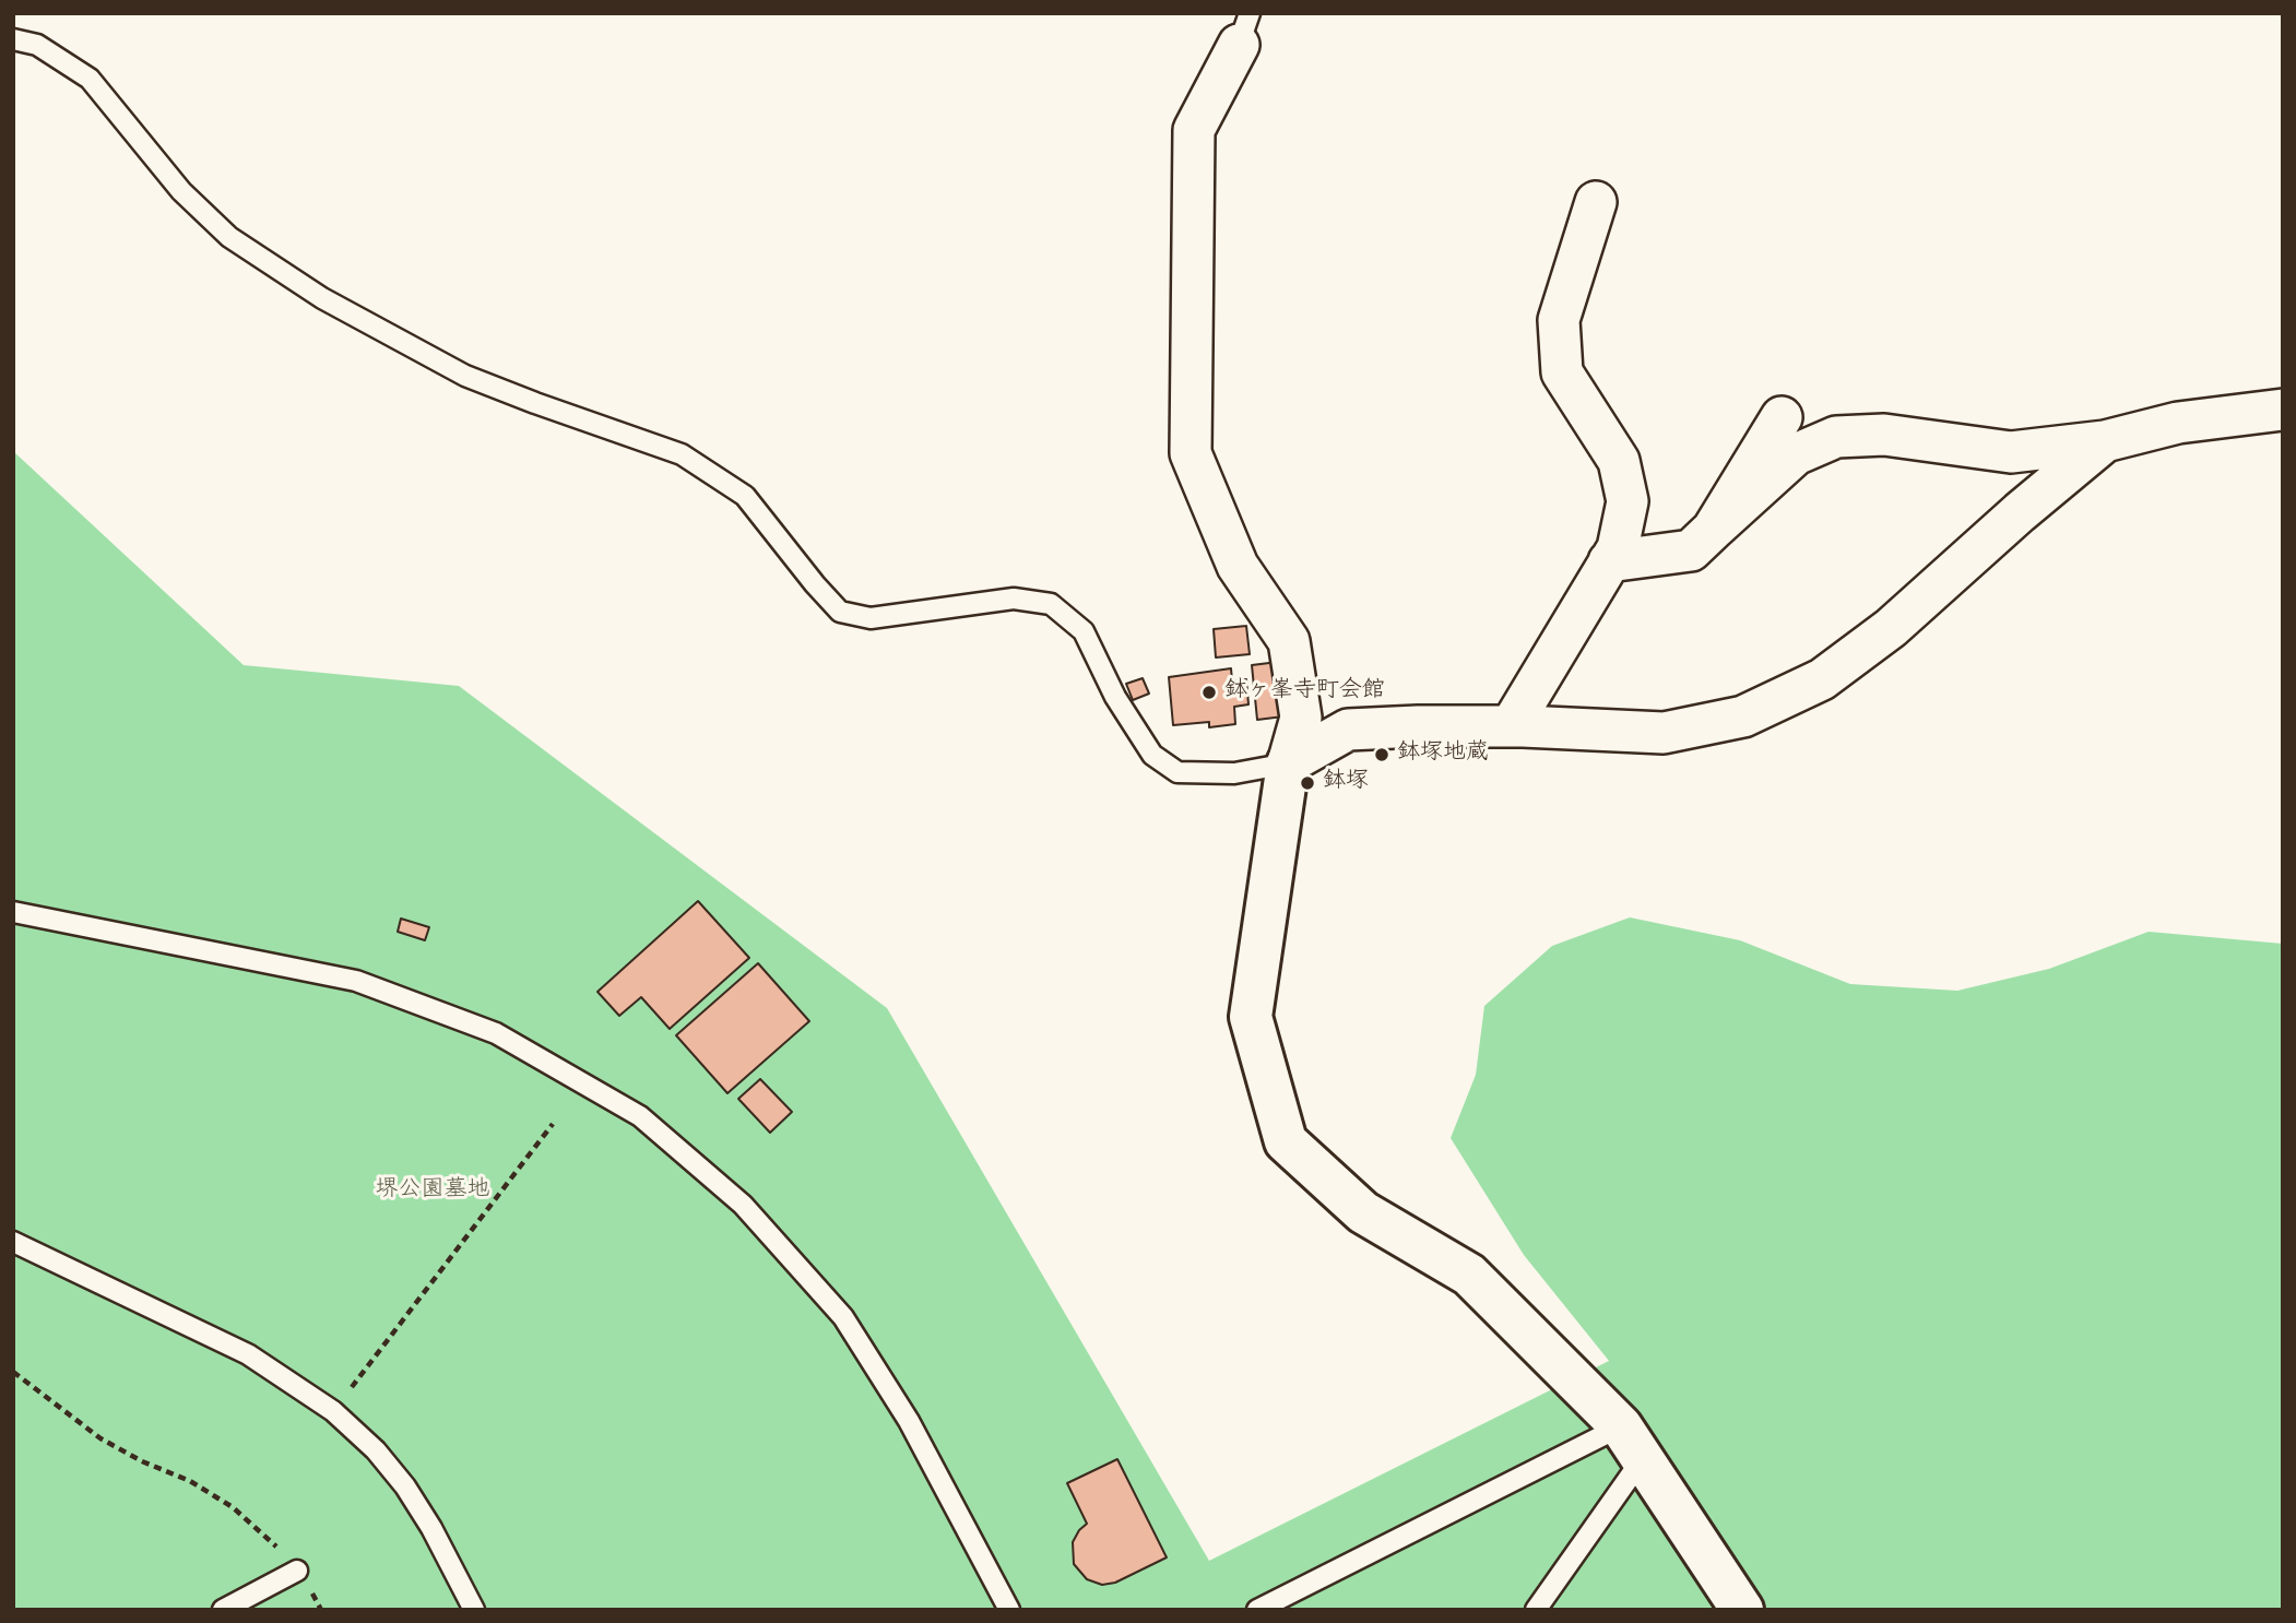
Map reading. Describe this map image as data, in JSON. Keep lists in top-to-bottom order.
{
  "parks": ["堺公園墓地"],
  "places": ["鉢ヶ峯寺町会館", "鉢塚地蔵", "鉢塚"]
}
